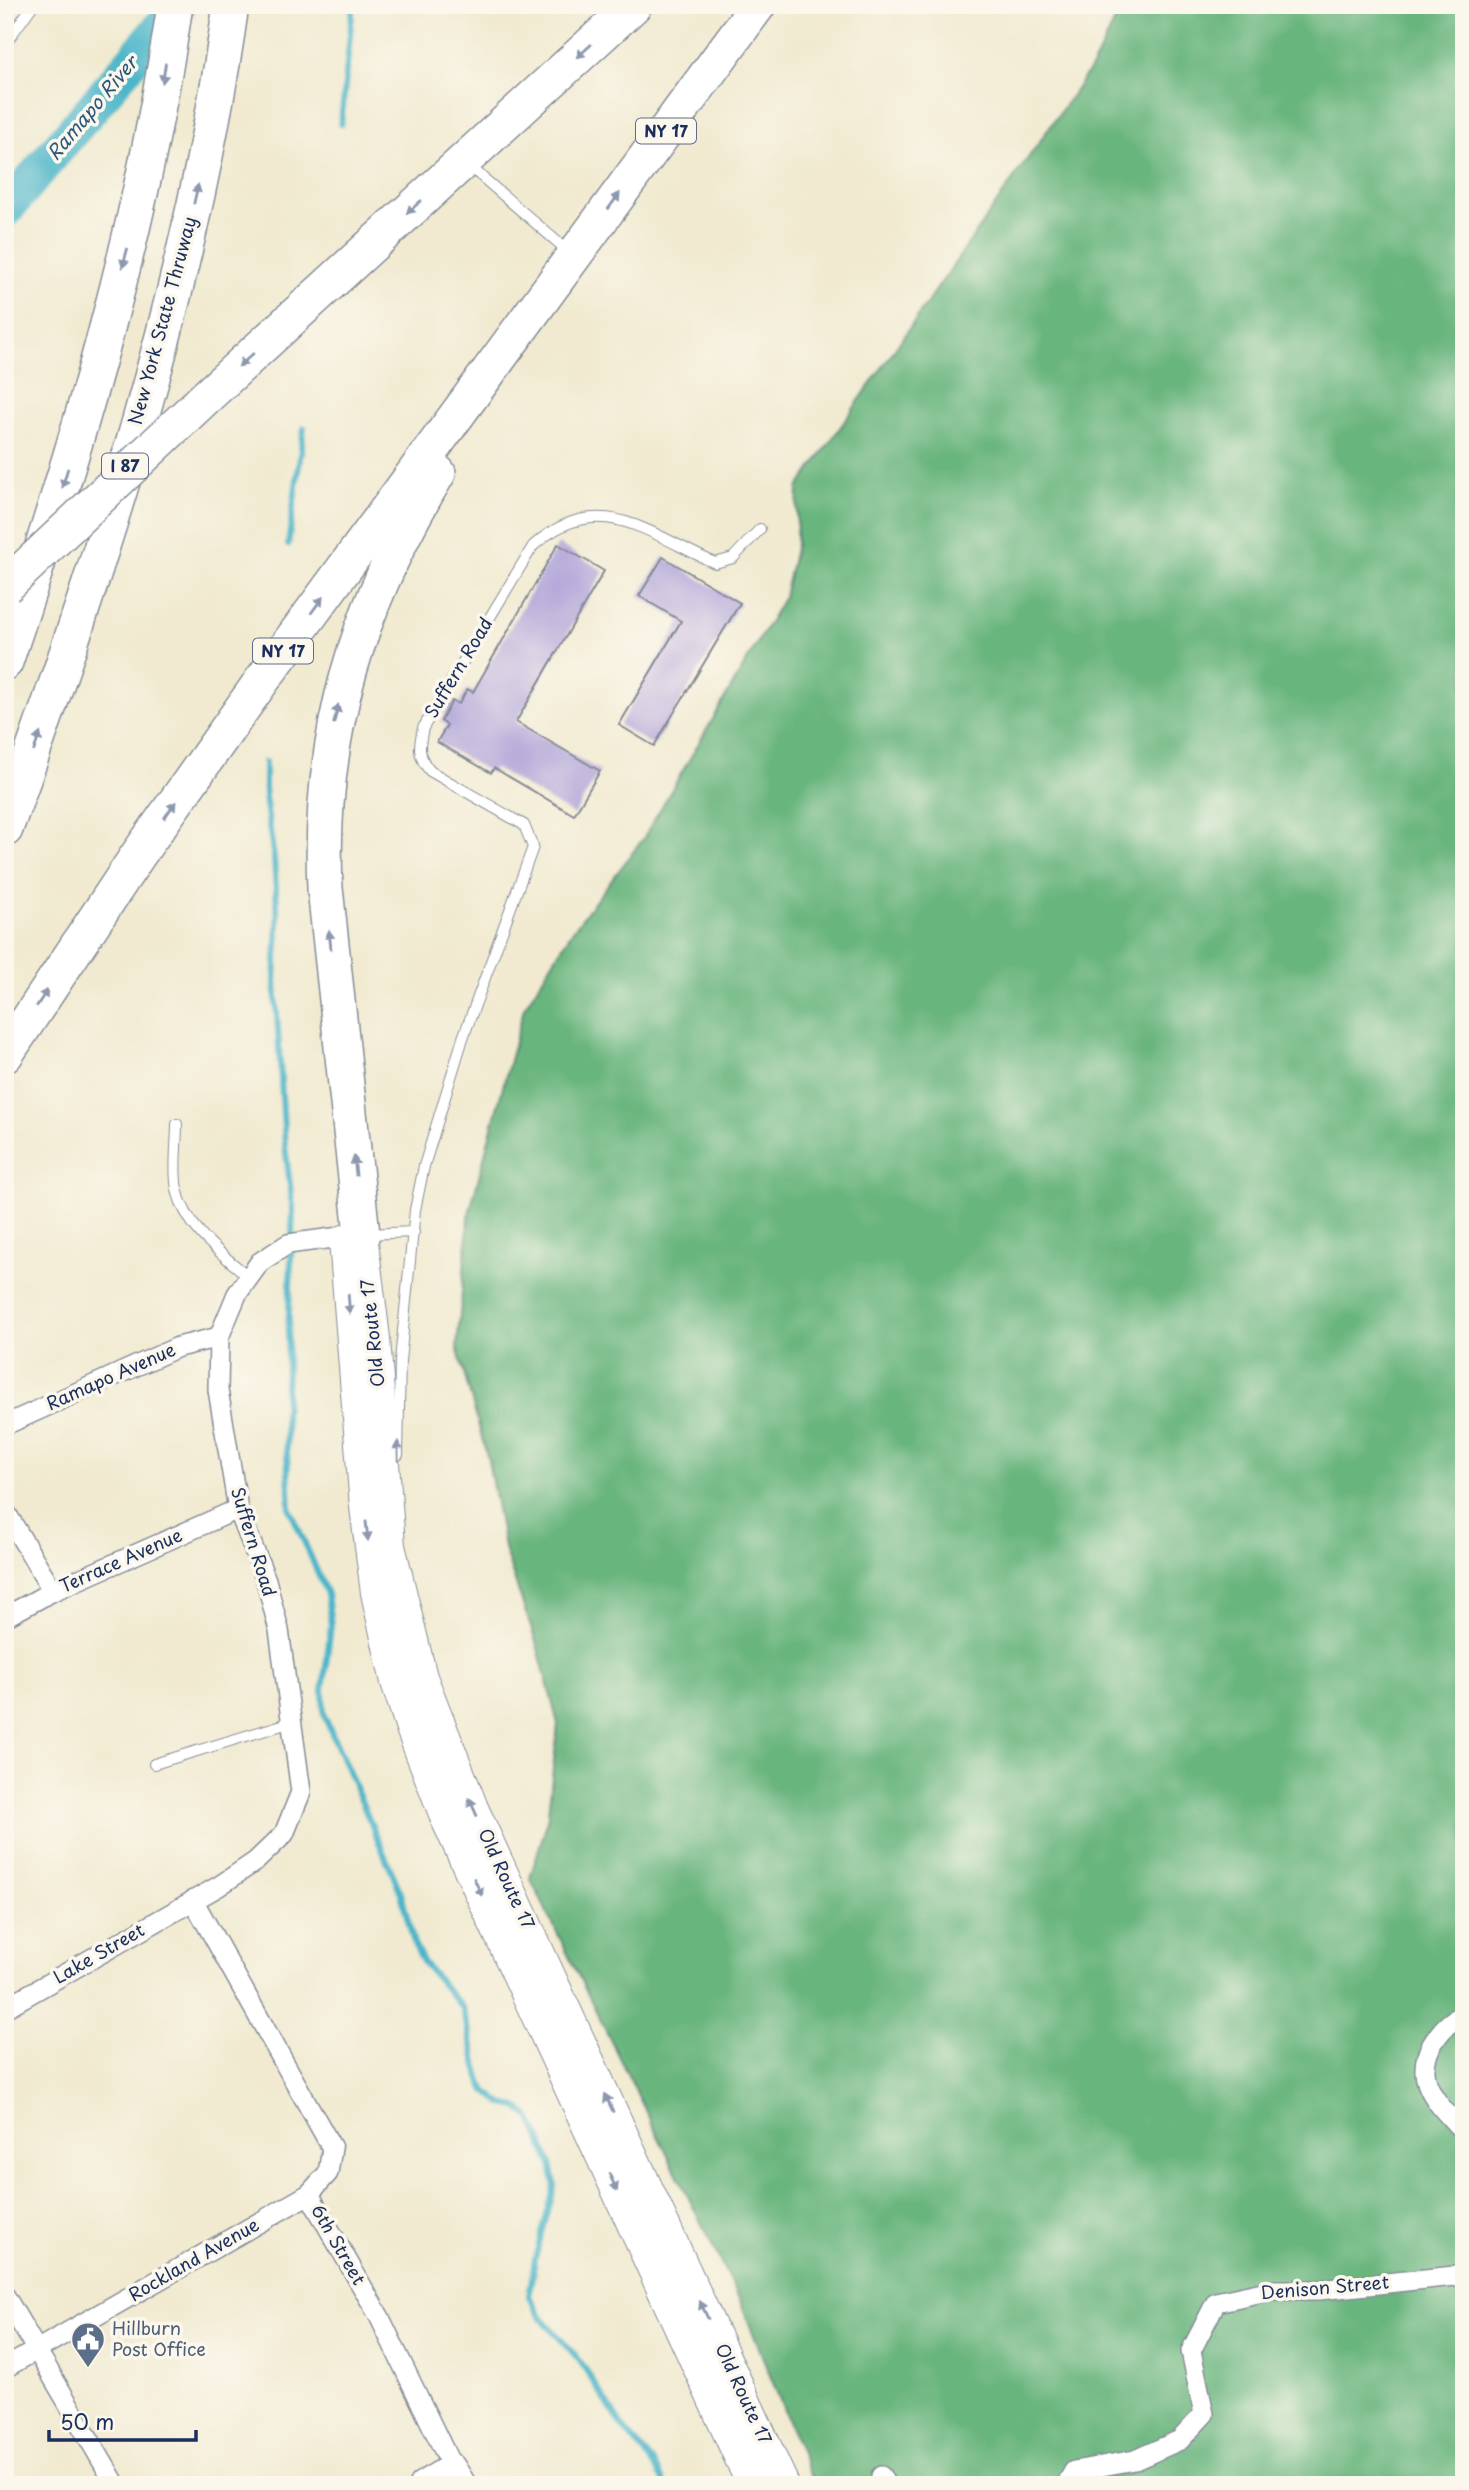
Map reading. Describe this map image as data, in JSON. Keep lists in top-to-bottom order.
{
  "streets": {
    "highway": ["NY 17", "New York State Thruway", "I 87"],
    "main road": ["Old Route 17"],
    "street": [
      "Suffern Road",
      "Ramapo Avenue",
      "Terrace Avenue",
      "Lake Street",
      "6th Street",
      "Rockland Avenue",
      "Denison Street"
    ]
  },
  "crossings": [
    ["Suffern Road", "Old Route 17"],
    ["Suffern Road", "Ramapo Avenue"],
    ["Suffern Road", "Terrace Avenue"],
    ["Suffern Road", "Lake Street"],
    ["Suffern Road", "6th Street"],
    ["Lake Street", "6th Street"],
    ["6th Street", "Rockland Avenue"]
  ],
  "water": ["Ramapo River"],
  "places": {
    "public building": ["Hillburn Post Office"]
  },
  "scale_bar": "50 m"
}
